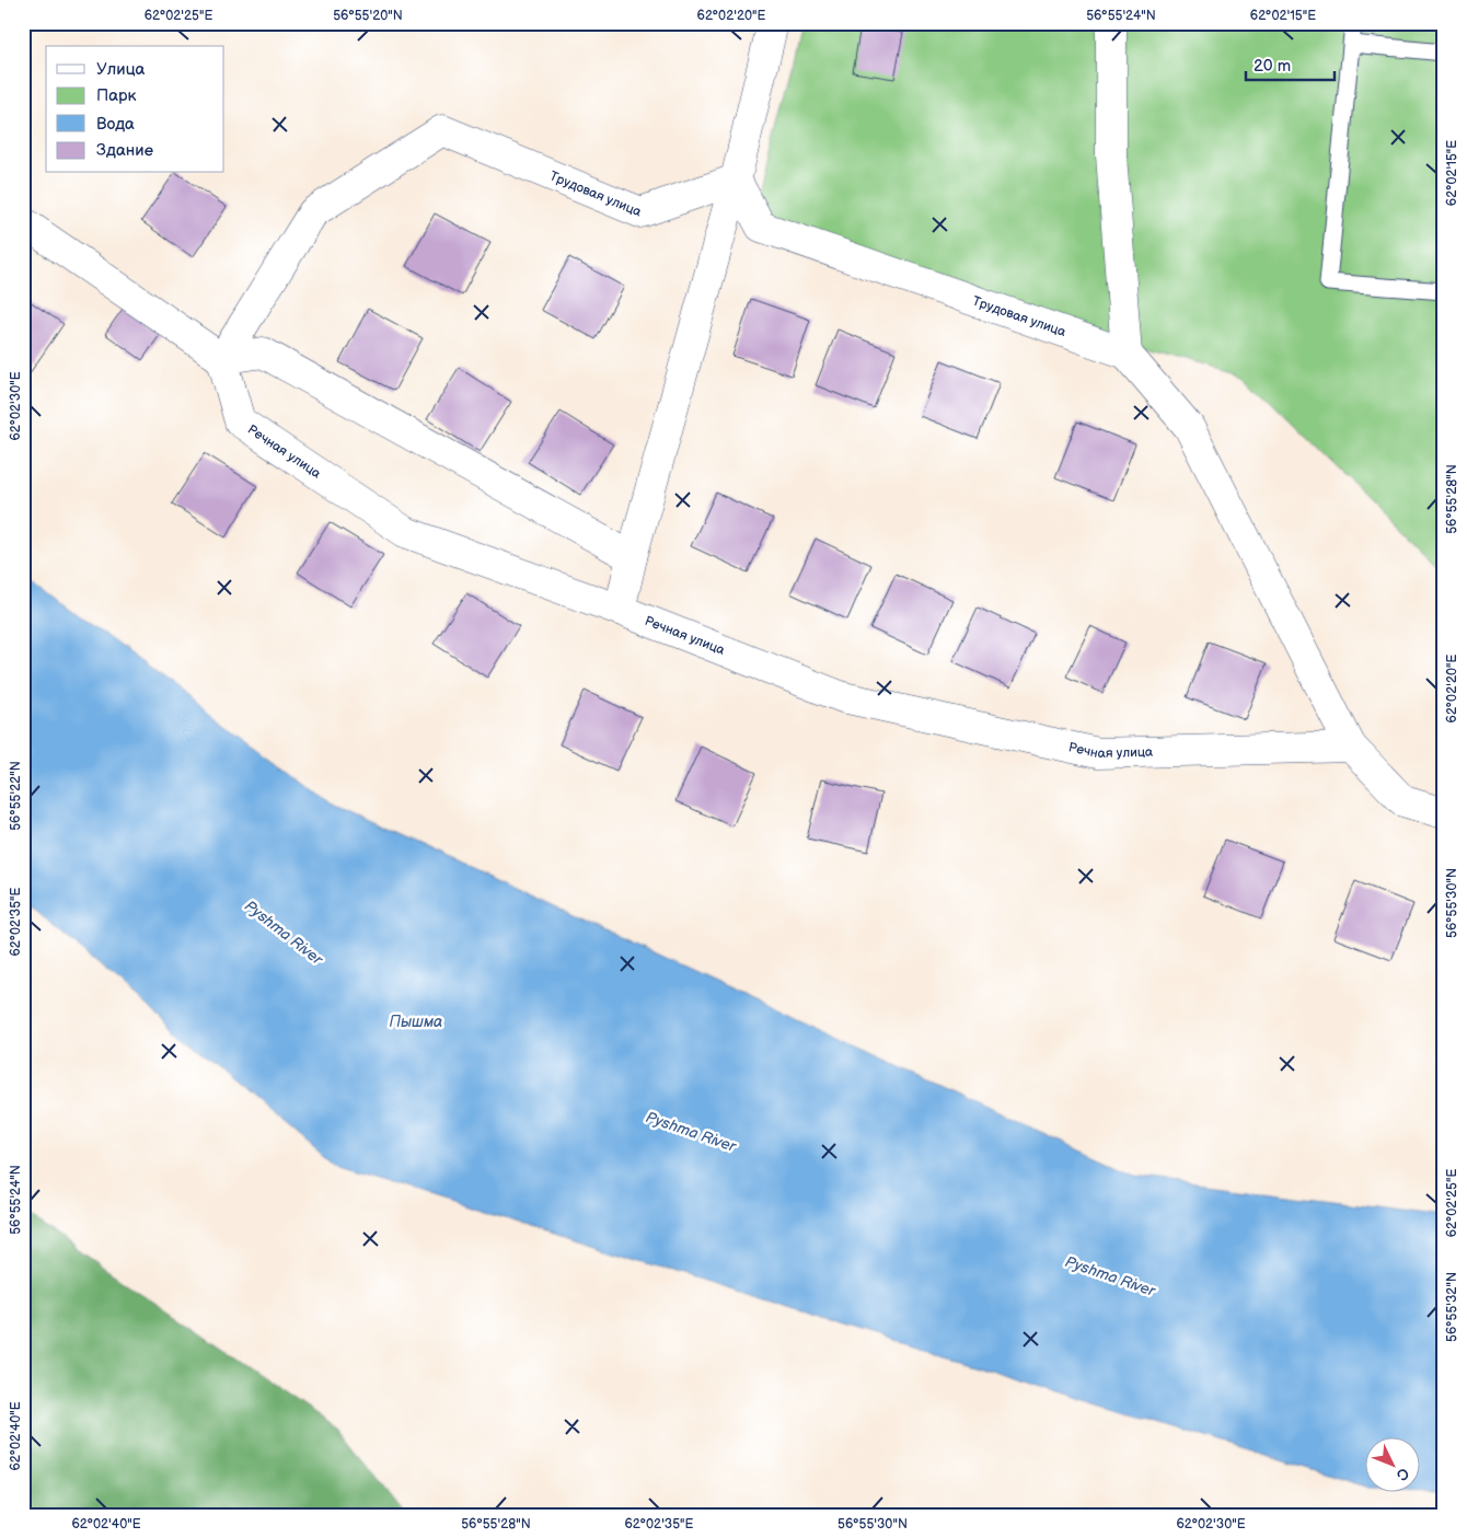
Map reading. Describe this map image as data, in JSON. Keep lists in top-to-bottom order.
{
  "streets": {
    "street": ["Трудовая улица", "Речная улица"]
  },
  "crossings": [
    ["Трудовая улица", "Речная улица"]
  ],
  "water": ["Pyshma River", "Пышма"],
  "legend": [
    "Улица",
    "Парк",
    "Вода",
    "Здание"
  ],
  "scale_bar": "20 m",
  "north": "bottom right",
  "coordinates": [
    "62°02'25\"E",
    "56°55'20\"N",
    "62°02'20\"E",
    "56°55'24\"N",
    "62°02'15\"E",
    "62°02'30\"E",
    "56°55'28\"N",
    "56°55'22\"N",
    "56°55'30\"N",
    "62°02'35\"E",
    "56°55'32\"N",
    "62°02'40\"E"
  ]
}
